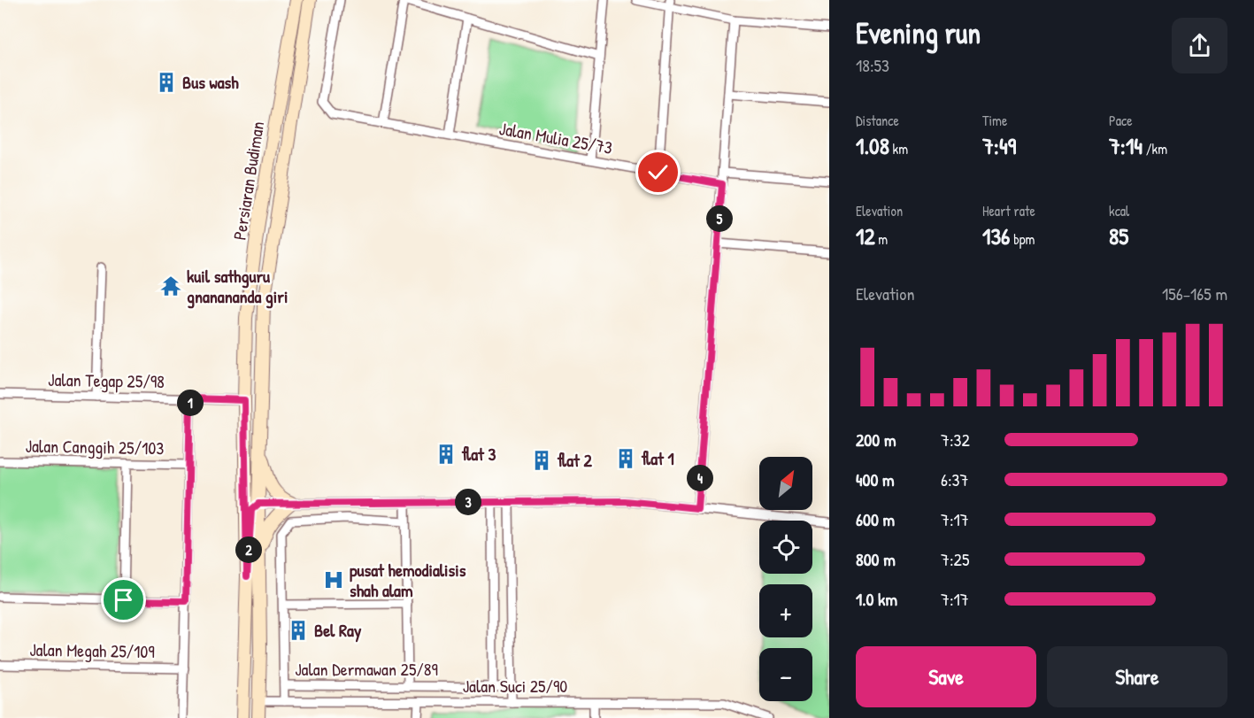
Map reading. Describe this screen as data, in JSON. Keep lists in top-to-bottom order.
{
  "streets": {
    "main road": ["Persiaran Budiman"],
    "street": [
      "Jalan Mulia 25/73",
      "Jalan Tegap 25/98",
      "Jalan Canggih 25/103",
      "Jalan Megah 25/109",
      "Jalan Dermawan 25/89",
      "Jalan Suci 25/90"
    ]
  },
  "crossings": [
    ["Persiaran Budiman", "Jalan Tegap 25/98"],
    ["Persiaran Budiman", "Jalan Suci 25/90"]
  ],
  "places": {
    "building": [
      "Bus wash",
      "flat 3",
      "flat 1",
      "flat 2",
      "Bel Ray"
    ],
    "temple": ["kuil sathguru gnanananda giri"],
    "hospital": ["pusat hemodialisis shah alam"]
  },
  "north": "top right",
  "page": {
    "heading": ["Evening run", "18:53"],
    "stats": [
      ["Distance", "1.08 km"],
      ["Time", "7:49"],
      ["Pace", "7:14 /km"],
      ["Elevation", "12 m"],
      ["Heart rate", "136 bpm"],
      ["kcal", "85"]
    ],
    "pins": [
      "5",
      "1",
      "4",
      "3",
      "2"
    ],
    "chart": ["Elevation", "156–165 m"],
    "list": [
      {
        "name": "200 m",
        "note": "7:32"
      },
      {
        "name": "400 m",
        "note": "6:37"
      },
      {
        "name": "600 m",
        "note": "7:17"
      },
      {
        "name": "800 m",
        "note": "7:25"
      },
      {
        "name": "1.0 km",
        "note": "7:17"
      }
    ],
    "map_buttons": ["+", "−"],
    "buttons": ["Save", "Share"]
  }
}
